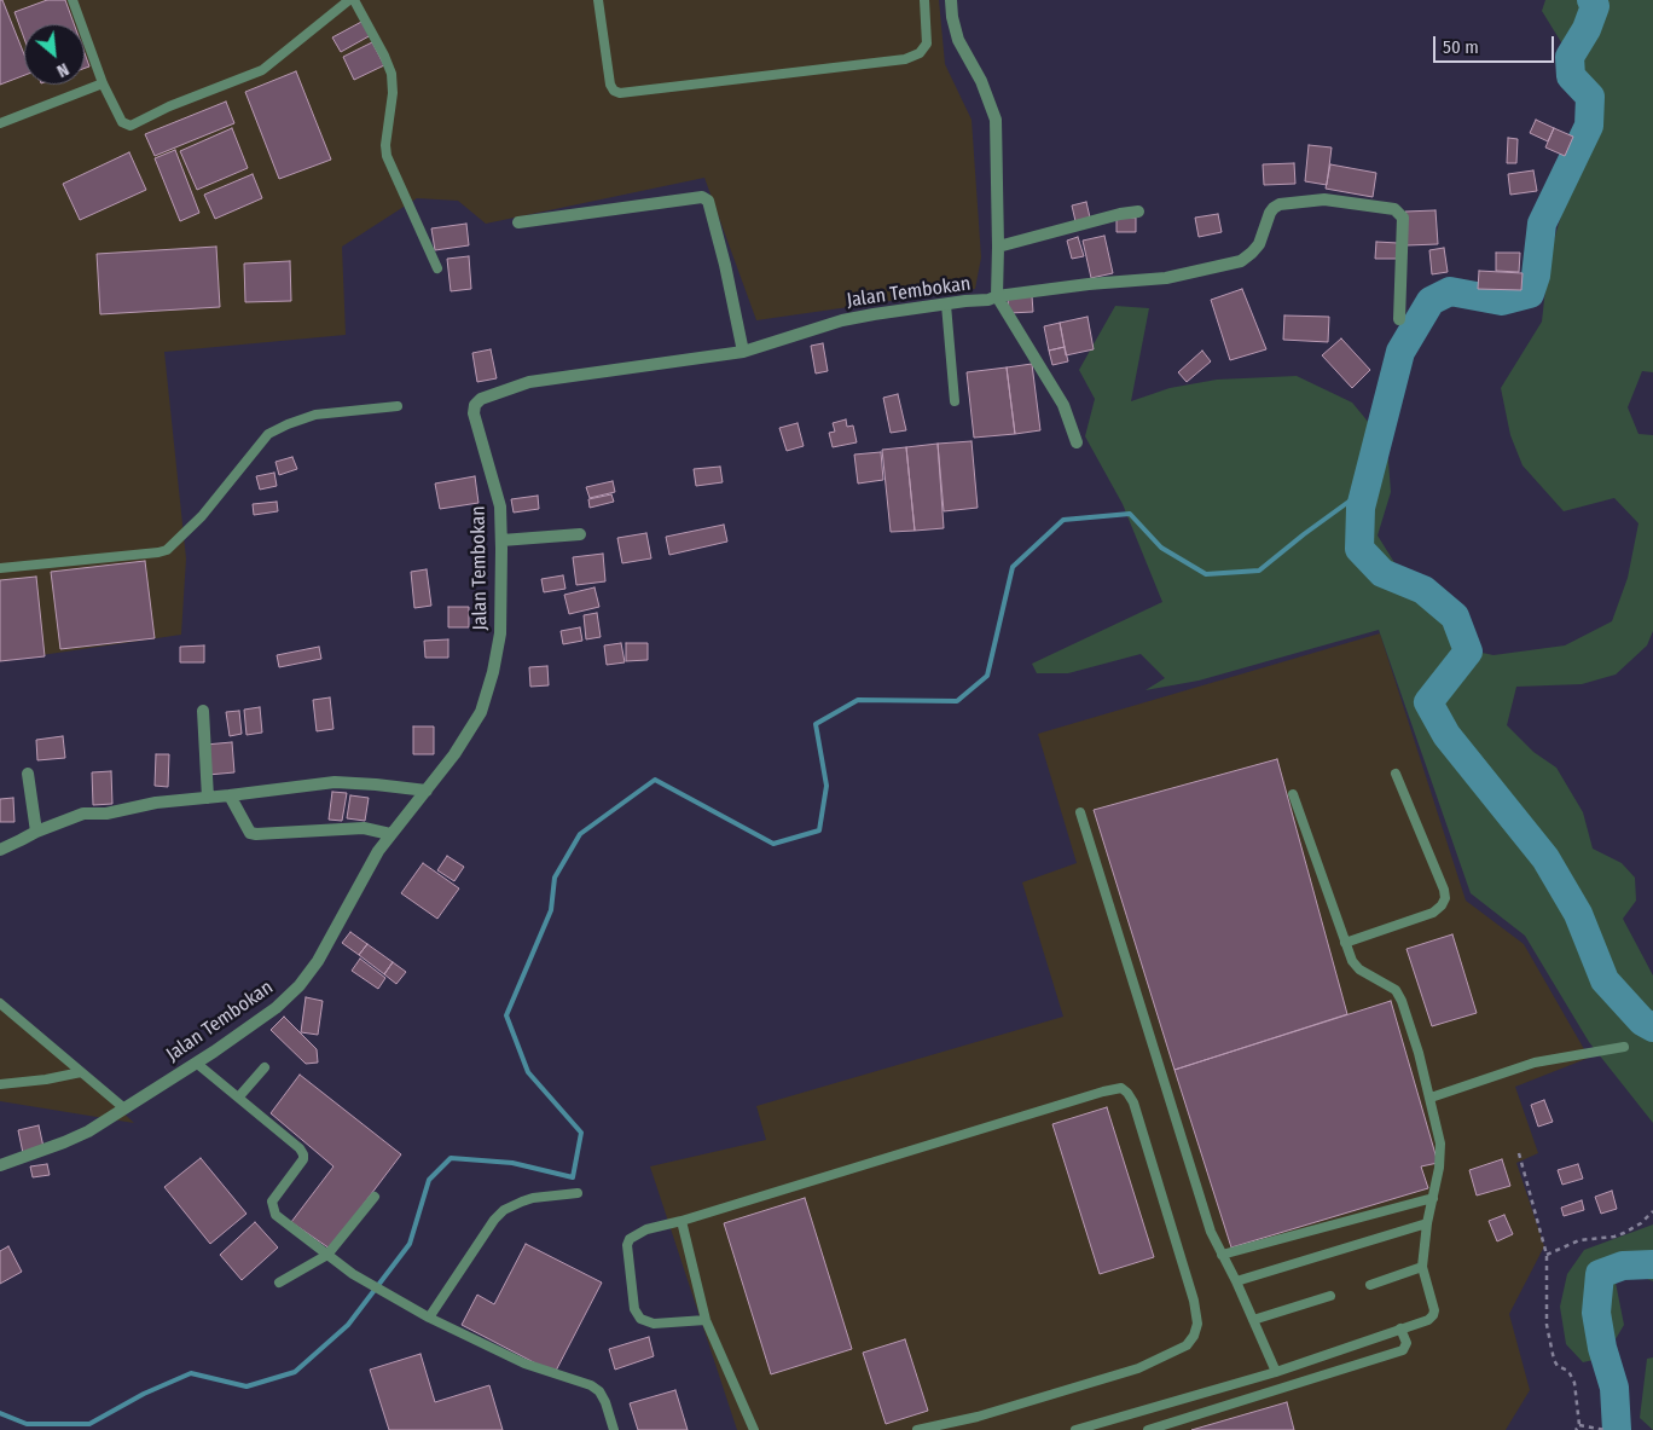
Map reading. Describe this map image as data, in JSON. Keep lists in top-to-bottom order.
{
  "streets": {
    "street": ["Jalan Tembokan"]
  },
  "scale_bar": "50 m",
  "north": "bottom right"
}
